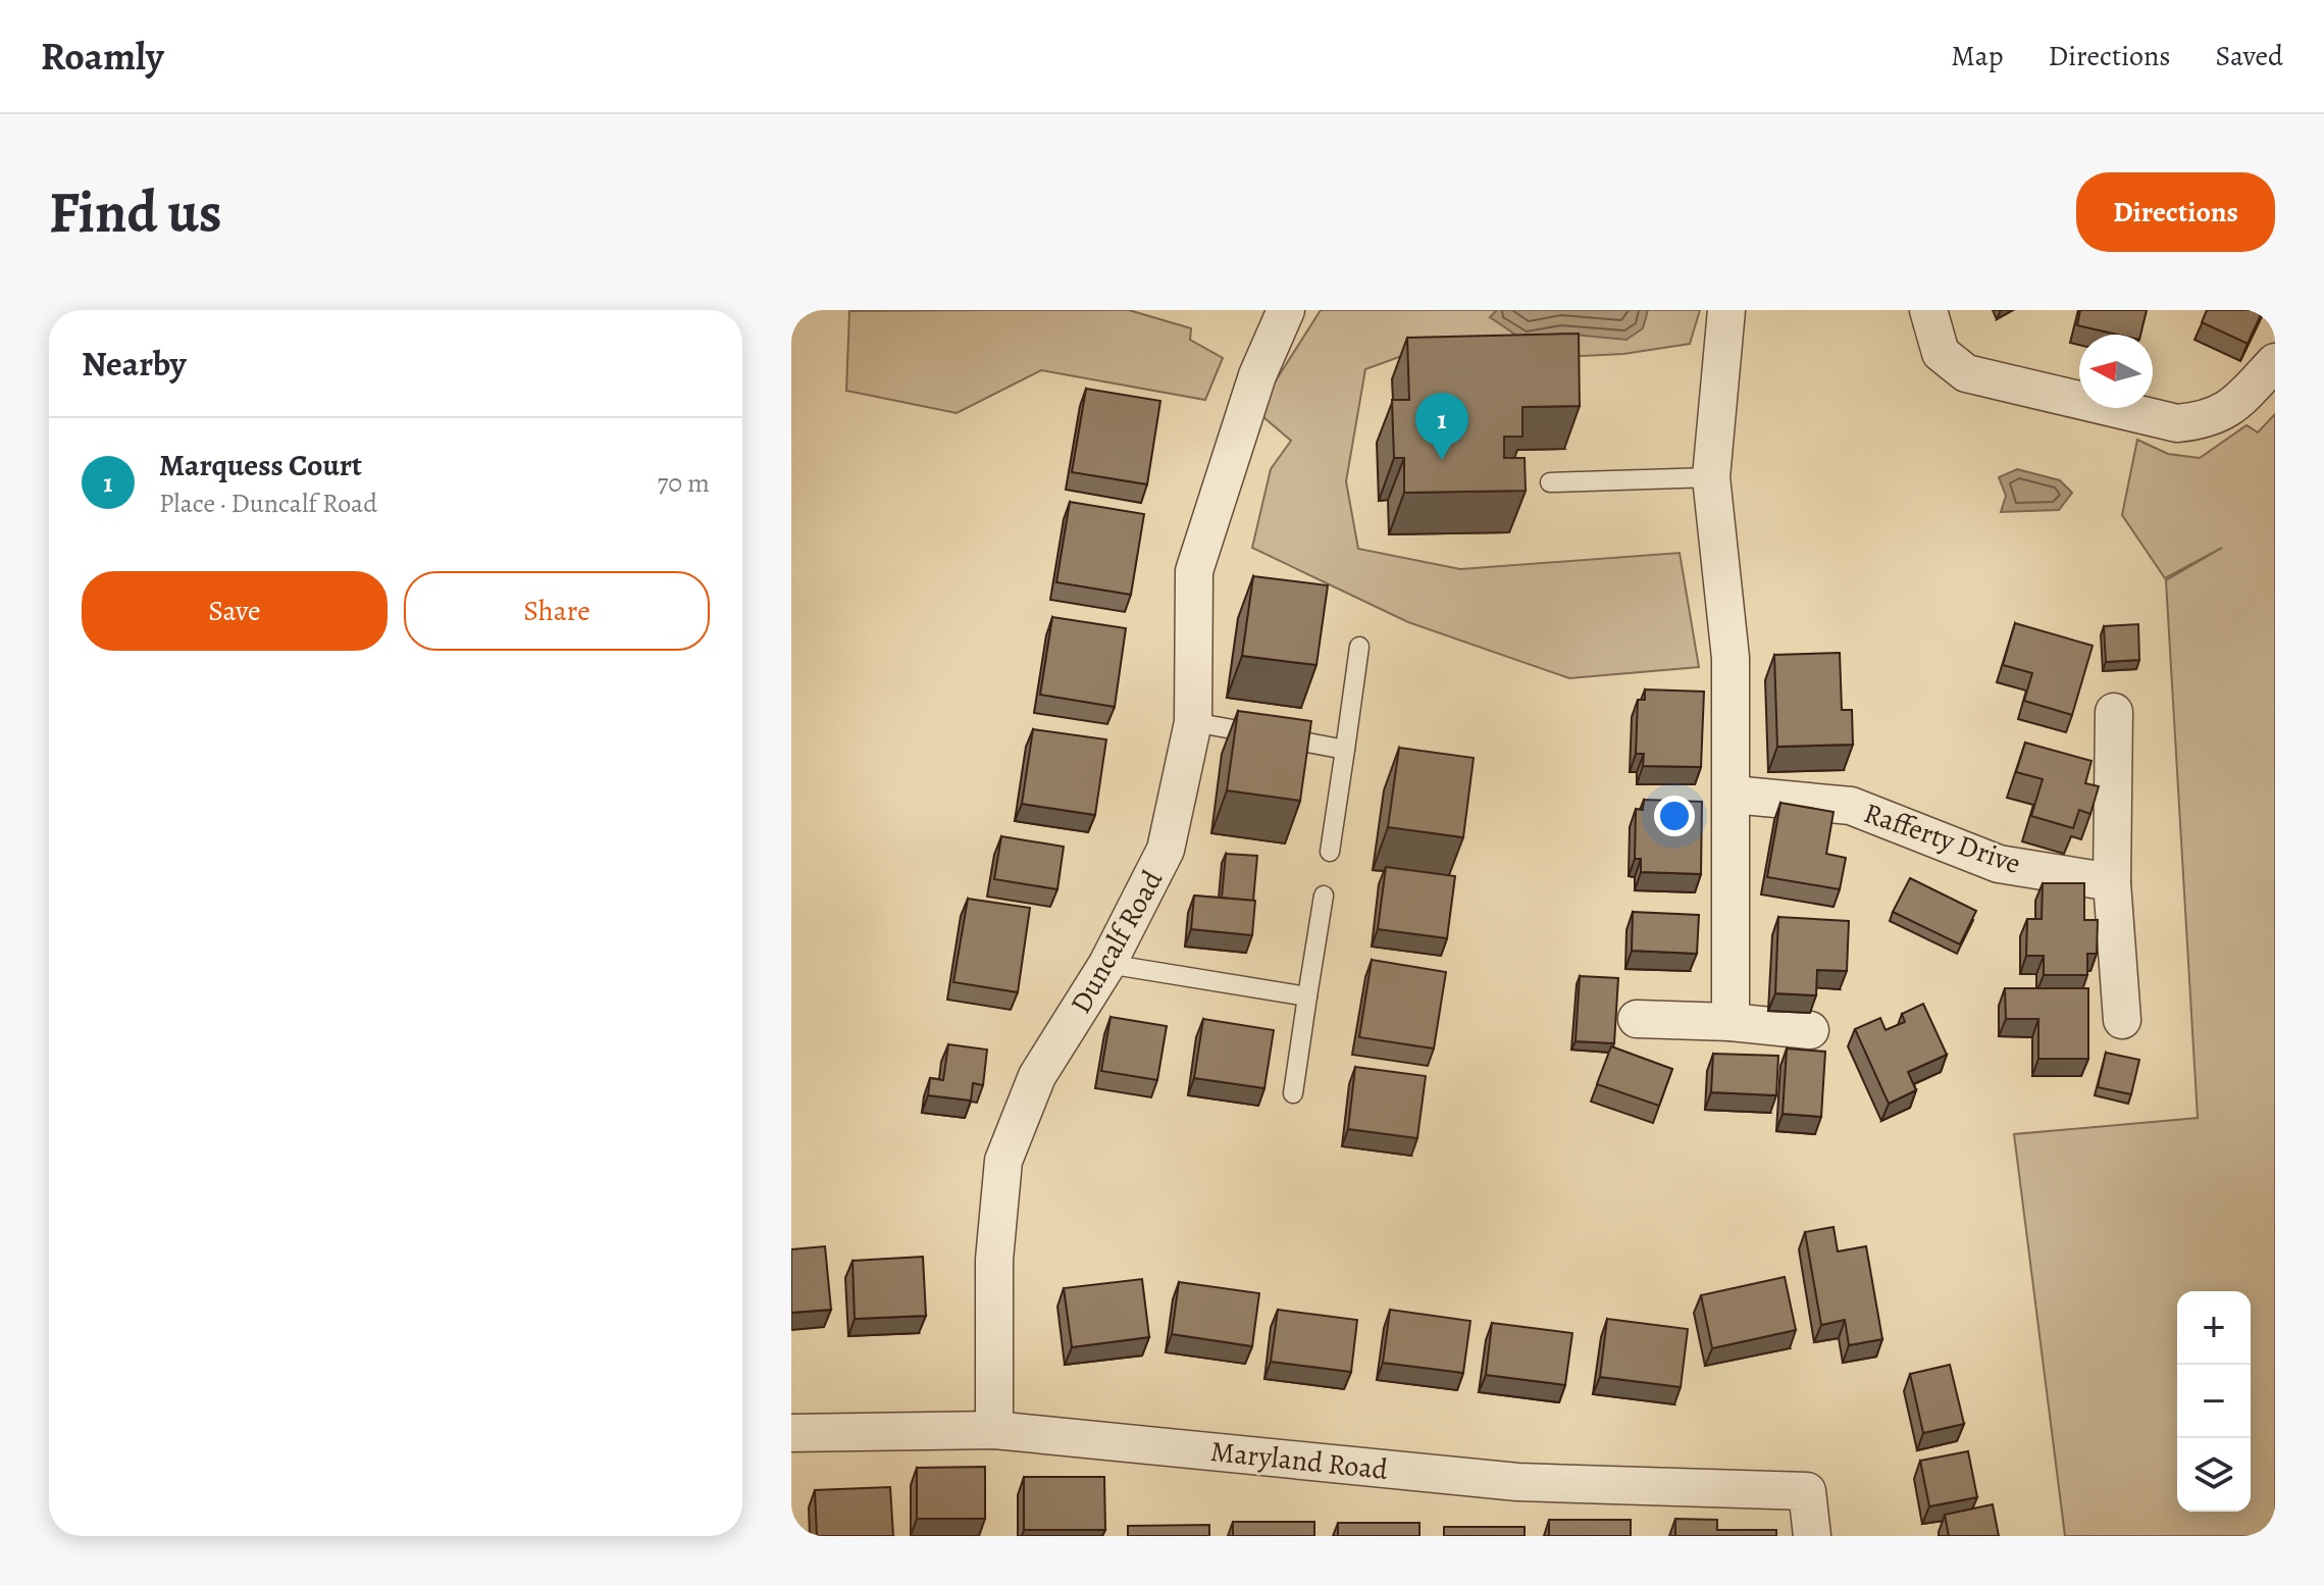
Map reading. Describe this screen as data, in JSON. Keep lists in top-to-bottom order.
{
  "streets": {
    "street": ["Rafferty Drive", "Duncalf Road", "Maryland Road"]
  },
  "crossings": [
    ["Duncalf Road", "Maryland Road"]
  ],
  "north": "left",
  "page": {
    "header": "Roamly",
    "nav": ["Map", "Directions", "Saved"],
    "buttons": [
      "Directions",
      ["Save", "Share"]
    ],
    "title": "Find us",
    "heading": "Nearby",
    "pins": "1",
    "list": [
      {
        "mark": "1",
        "name": "Marquess Court",
        "note": "Place · Duncalf Road",
        "value": "70 m"
      }
    ],
    "map_buttons": ["+", "−"]
  }
}
